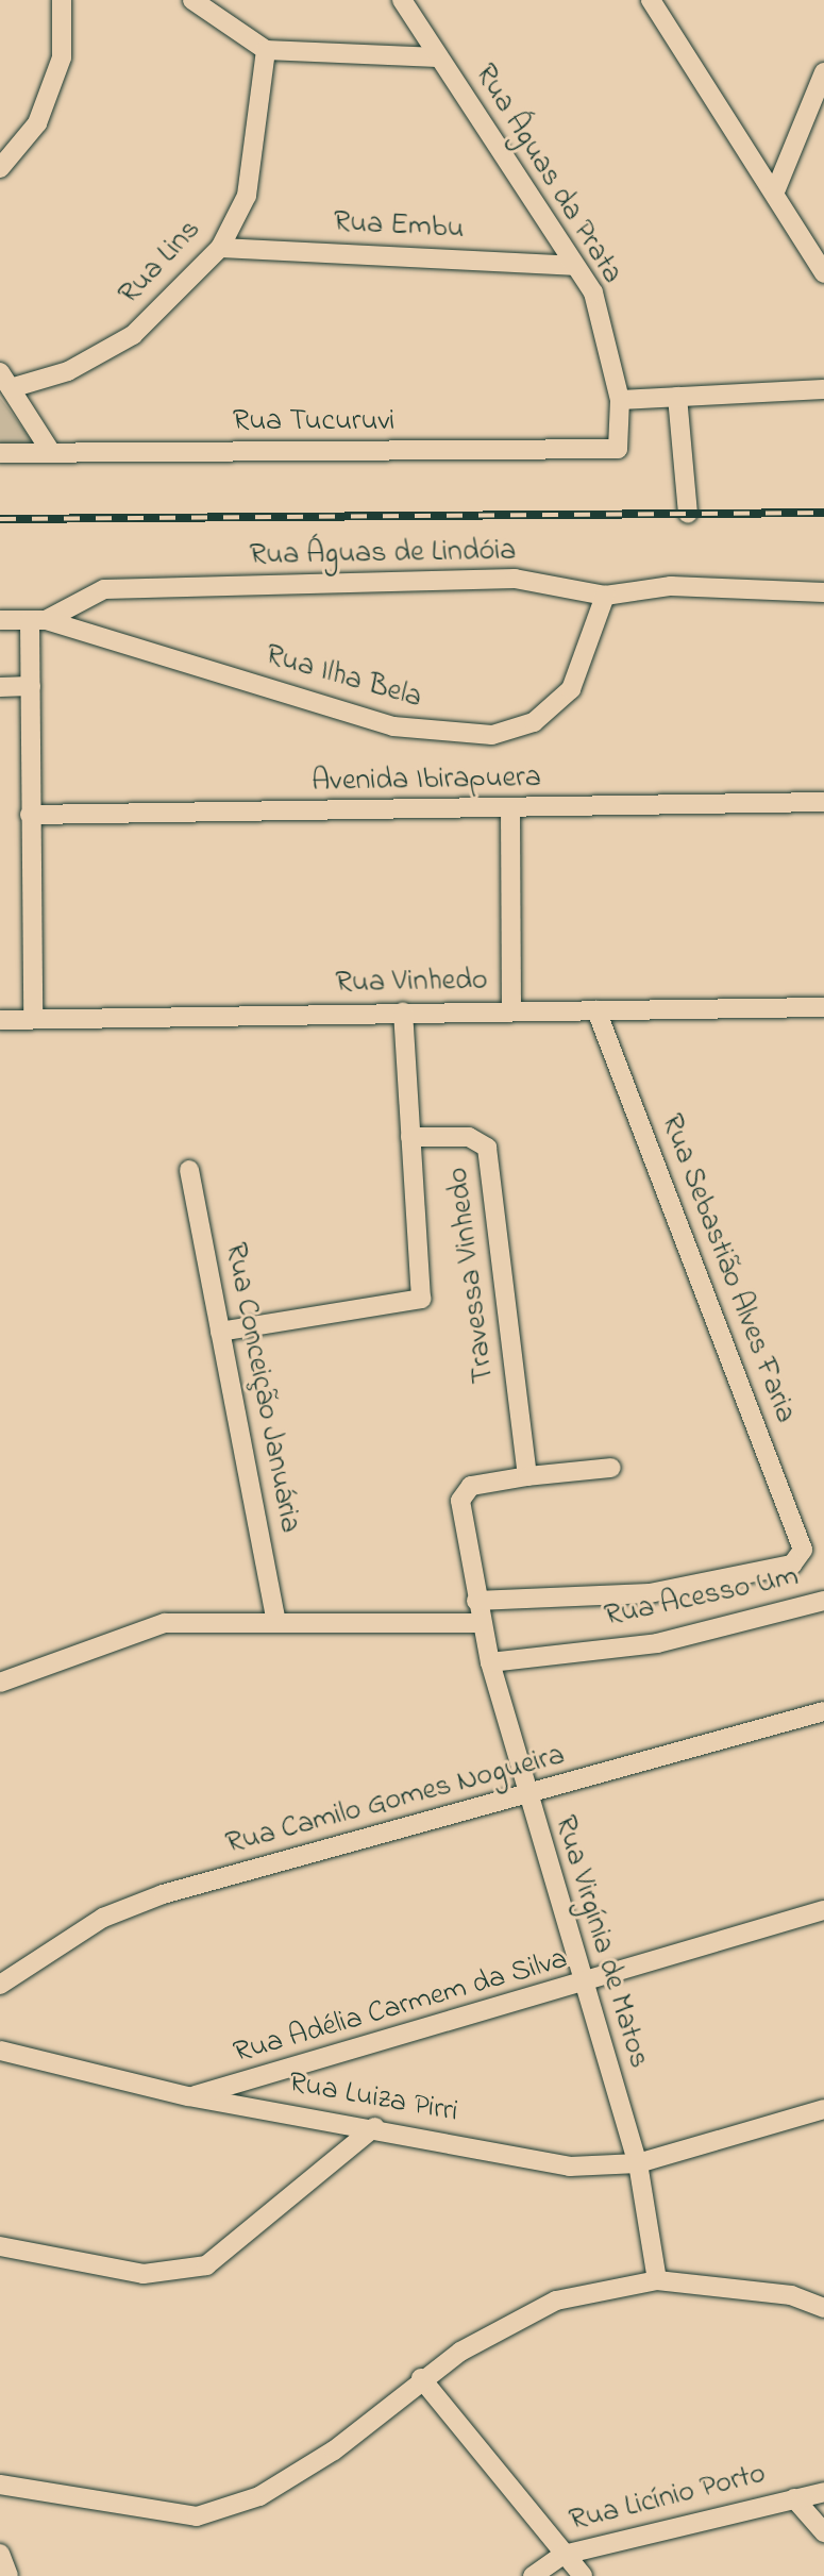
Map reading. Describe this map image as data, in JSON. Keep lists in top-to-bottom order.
{
  "streets": {
    "street": [
      "Rua Águas da Prata",
      "Rua Embu",
      "Rua Lins",
      "Rua Tucuruvi",
      "Rua Águas de Lindóia",
      "Rua Ilha Bela",
      "Avenida Ibirapuera",
      "Rua Vinhedo",
      "Rua Sebastião Alves Faria",
      "Travessa Vinhedo",
      "Rua Conceição Januária",
      "Rua Acesso Um",
      "Rua Camilo Gomes Nogueira",
      "Rua Virgínia de Matos",
      "Rua Adélia Carmem da Silva",
      "Rua Luiza Pirri",
      "Rua Licínio Porto"
    ]
  },
  "crossings": [
    ["Rua Águas da Prata", "Rua Embu"],
    ["Rua Águas da Prata", "Rua Tucuruvi"],
    ["Rua Embu", "Rua Lins"],
    ["Rua Águas de Lindóia", "Rua Ilha Bela"],
    ["Rua Vinhedo", "Rua Sebastião Alves Faria"],
    ["Rua Acesso Um", "Rua Virgínia de Matos"],
    ["Rua Camilo Gomes Nogueira", "Rua Virgínia de Matos"],
    ["Rua Virgínia de Matos", "Rua Adélia Carmem da Silva"],
    ["Rua Virgínia de Matos", "Rua Luiza Pirri"],
    ["Rua Adélia Carmem da Silva", "Rua Luiza Pirri"]
  ]
}
